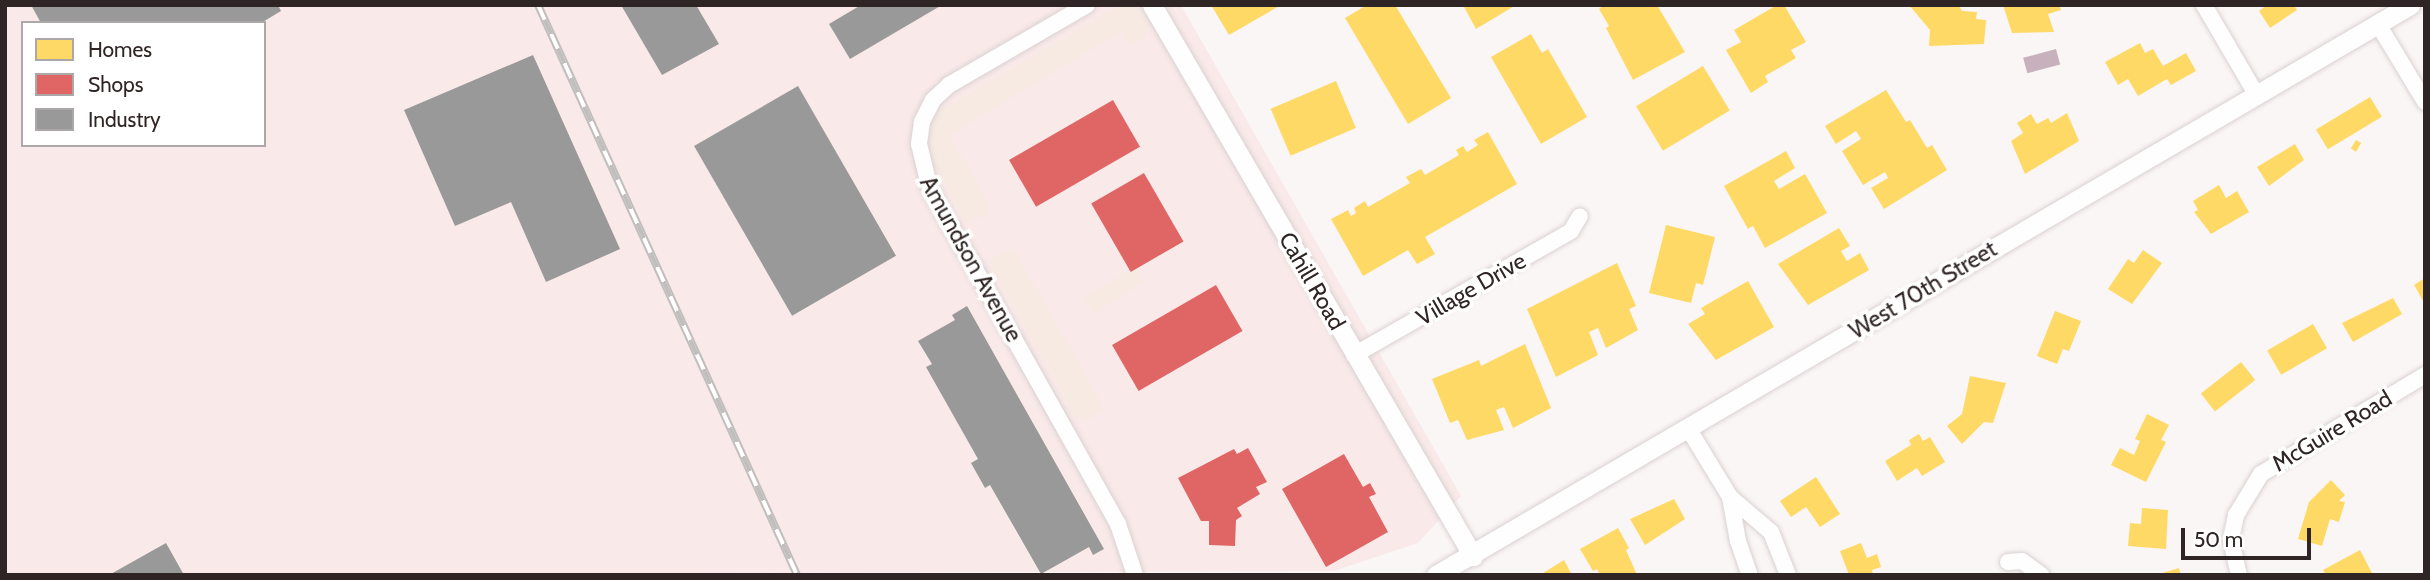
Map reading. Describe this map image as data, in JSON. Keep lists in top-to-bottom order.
{
  "streets": {
    "street": [
      "Amundson Avenue",
      "Cahill Road",
      "Village Drive",
      "West 70th Street",
      "McGuire Road"
    ]
  },
  "crossings": [
    ["Cahill Road", "Village Drive"],
    ["Cahill Road", "West 70th Street"]
  ],
  "legend": ["Homes", "Shops", "Industry"],
  "scale_bar": "50 m"
}
